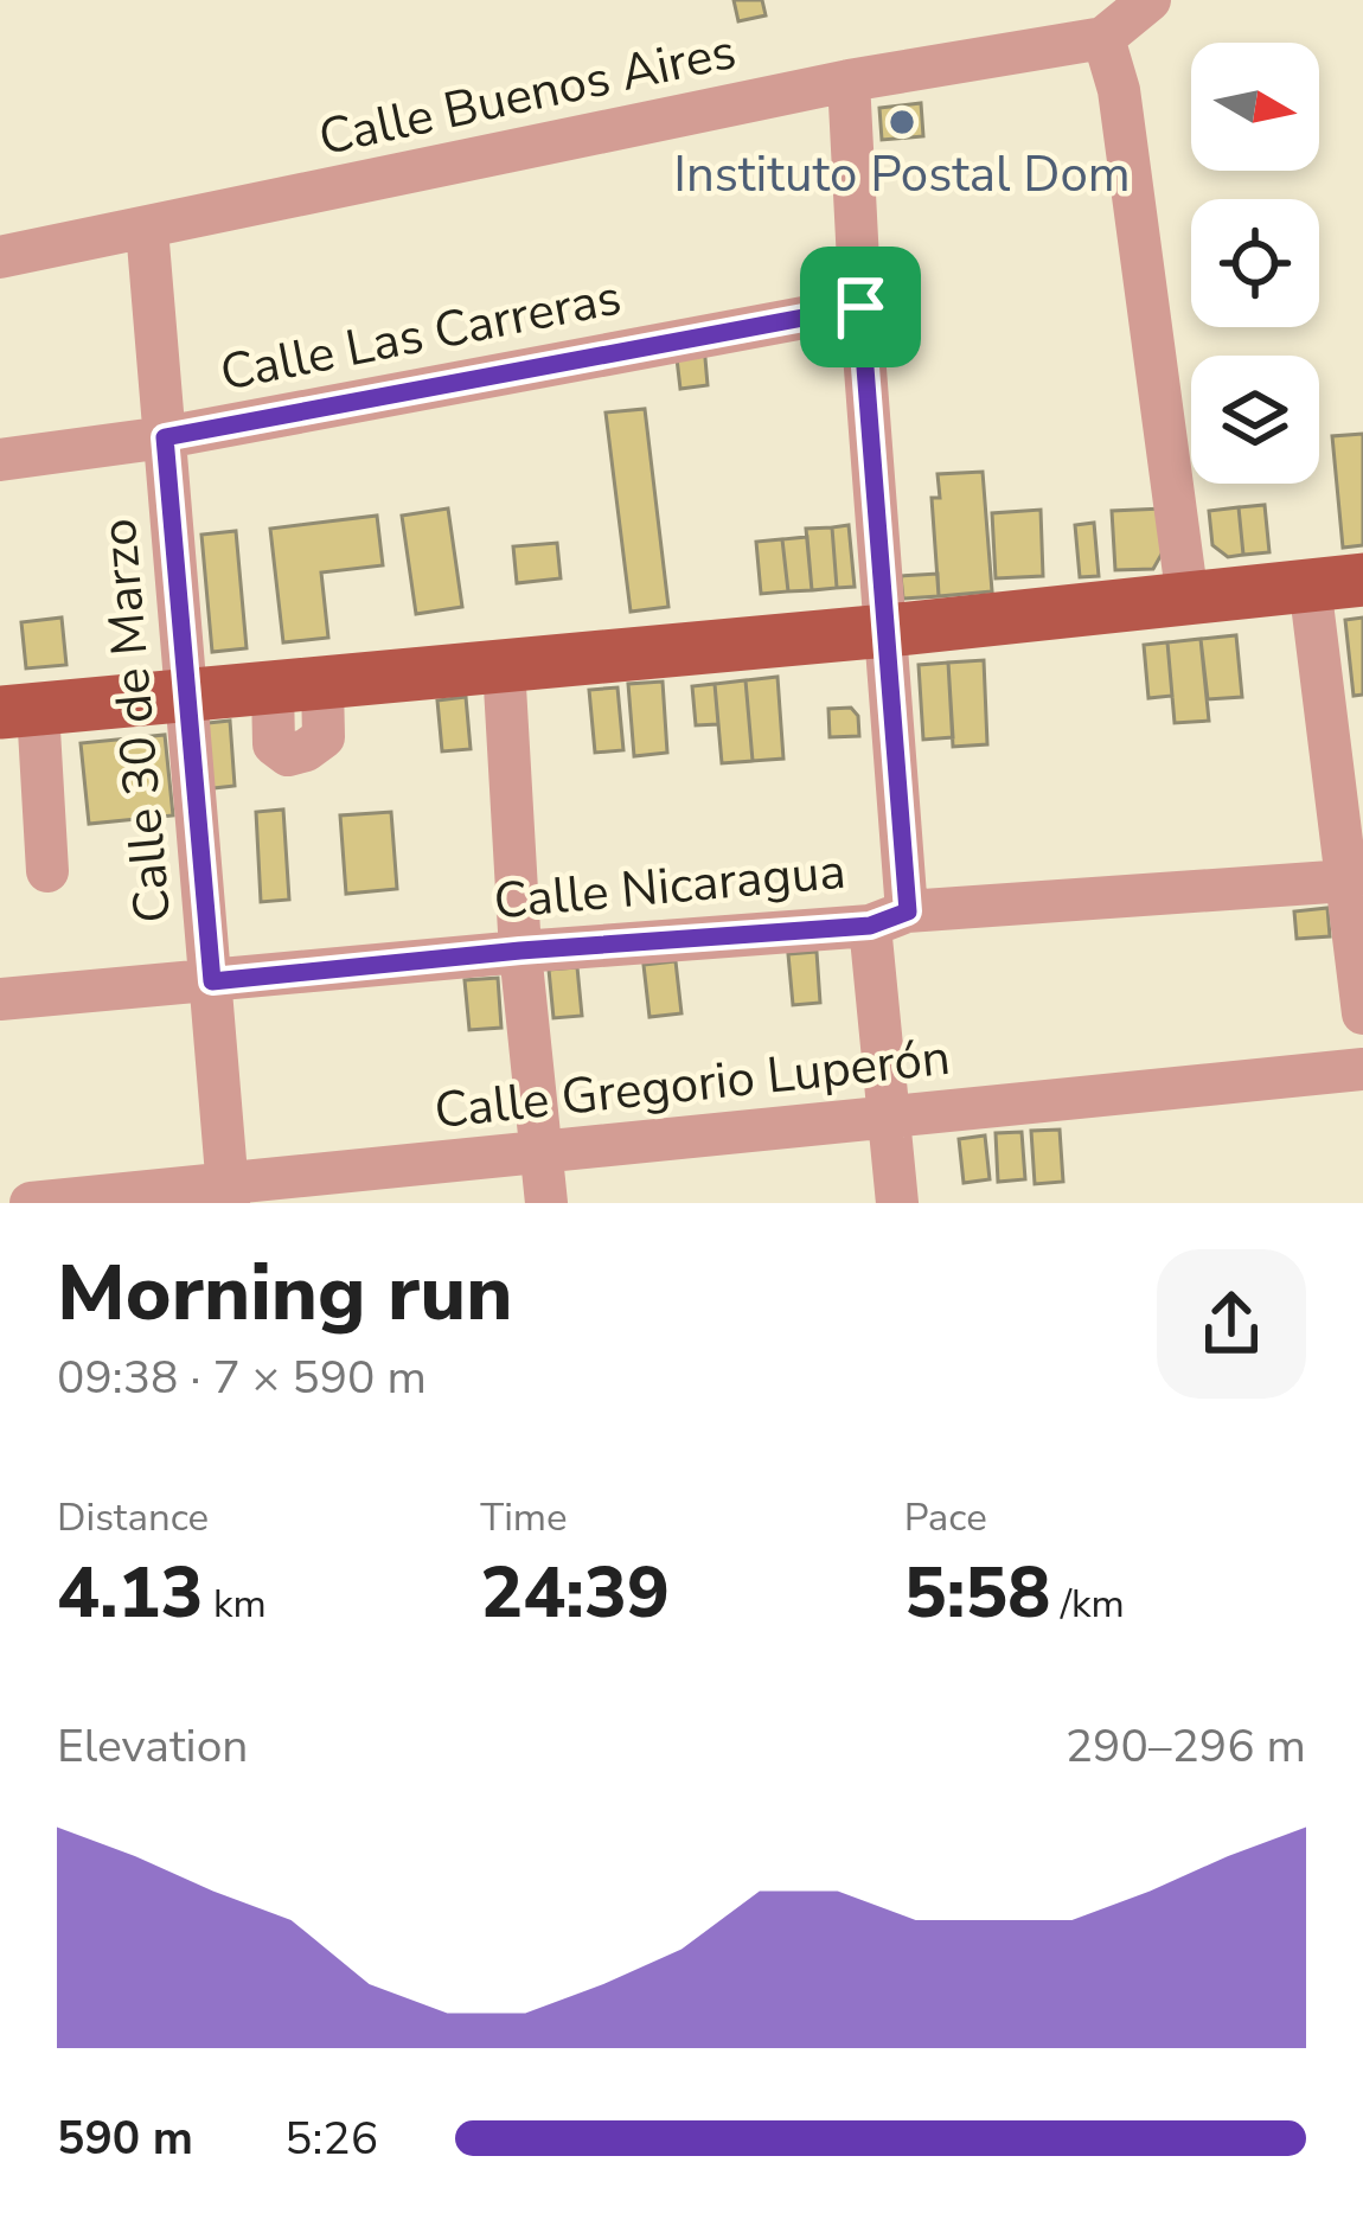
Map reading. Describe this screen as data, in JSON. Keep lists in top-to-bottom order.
{
  "streets": {
    "street": [
      "Calle Buenos Aires",
      "Calle Las Carreras",
      "Calle 30 de Marzo",
      "Calle Nicaragua",
      "Calle Gregorio Luperón"
    ]
  },
  "crossings": [
    ["Calle Buenos Aires", "Calle 30 de Marzo"],
    ["Calle Las Carreras", "Calle 30 de Marzo"],
    ["Calle 30 de Marzo", "Calle Nicaragua"],
    ["Calle 30 de Marzo", "Calle Gregorio Luperón"]
  ],
  "places": ["Instituto Postal Dom"],
  "north": "right",
  "page": {
    "heading": ["Morning run", "09:38 · 7 × 590 m"],
    "stats": [
      ["Distance", "4.13 km"],
      ["Time", "24:39"],
      ["Pace", "5:58 /km"]
    ],
    "chart": ["Elevation", "290–296 m"],
    "list": [
      {
        "name": "590 m",
        "note": "5:26"
      }
    ]
  }
}
